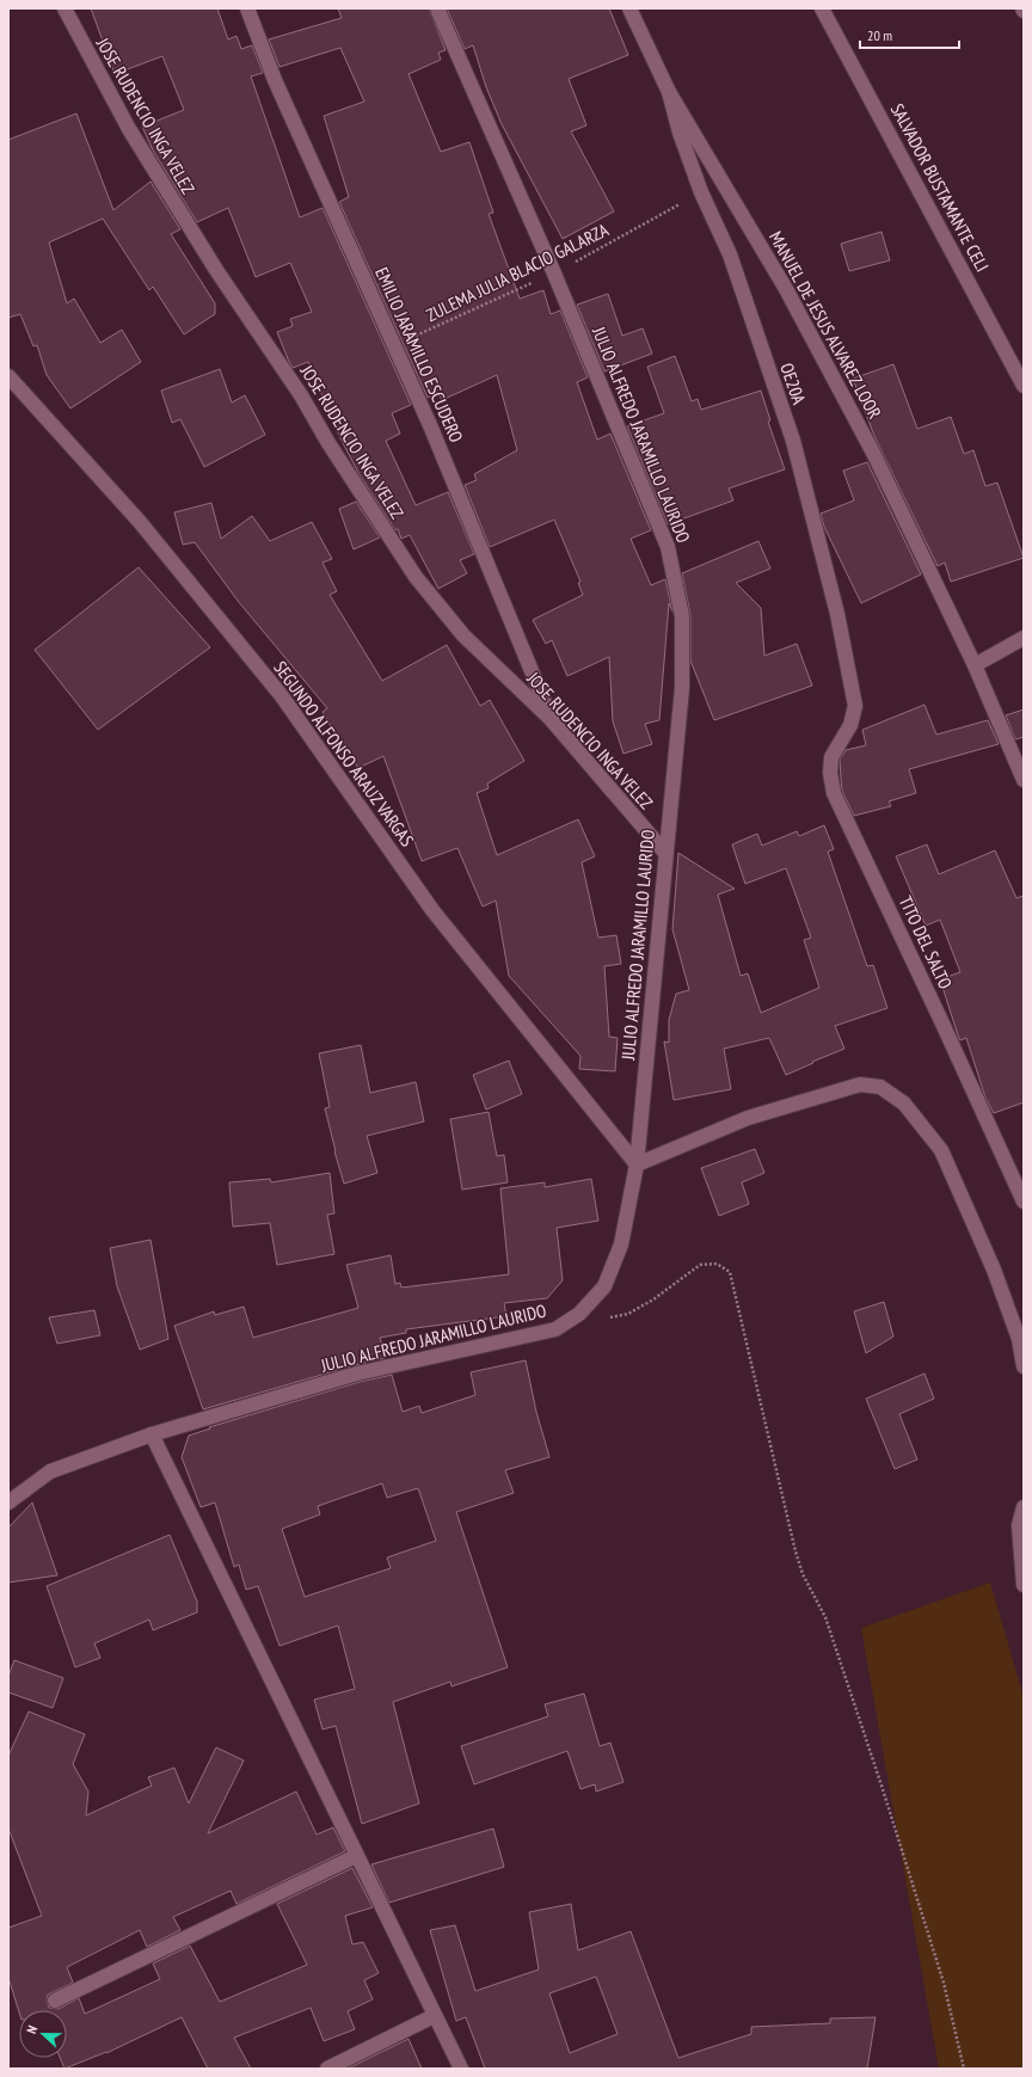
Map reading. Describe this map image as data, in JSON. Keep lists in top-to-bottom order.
{
  "streets": {
    "street": [
      "JOSE RUDENCIO INGA VELEZ",
      "SALVADOR BUSTAMANTE CELI",
      "MANUEL DE JESUS ALVAREZ LOOR",
      "EMILIO JARAMILLO ESCUDERO",
      "OE20A",
      "JULIO ALFREDO JARAMILLO LAURIDO",
      "SEGUNDO ALFONSO ARAUZ VARGAS",
      "TITO DEL SALTO"
    ],
    "path": ["ZULEMA JULIA BLACIO GALARZA"]
  },
  "crossings": [
    ["JOSE RUDENCIO INGA VELEZ", "EMILIO JARAMILLO ESCUDERO"],
    ["JOSE RUDENCIO INGA VELEZ", "JULIO ALFREDO JARAMILLO LAURIDO"],
    ["ZULEMA JULIA BLACIO GALARZA", "EMILIO JARAMILLO ESCUDERO"],
    ["ZULEMA JULIA BLACIO GALARZA", "OE20A"],
    ["ZULEMA JULIA BLACIO GALARZA", "JULIO ALFREDO JARAMILLO LAURIDO"],
    ["MANUEL DE JESUS ALVAREZ LOOR", "OE20A"],
    ["OE20A", "TITO DEL SALTO"],
    ["JULIO ALFREDO JARAMILLO LAURIDO", "SEGUNDO ALFONSO ARAUZ VARGAS"]
  ],
  "scale_bar": "20 m",
  "north": "left"
}
